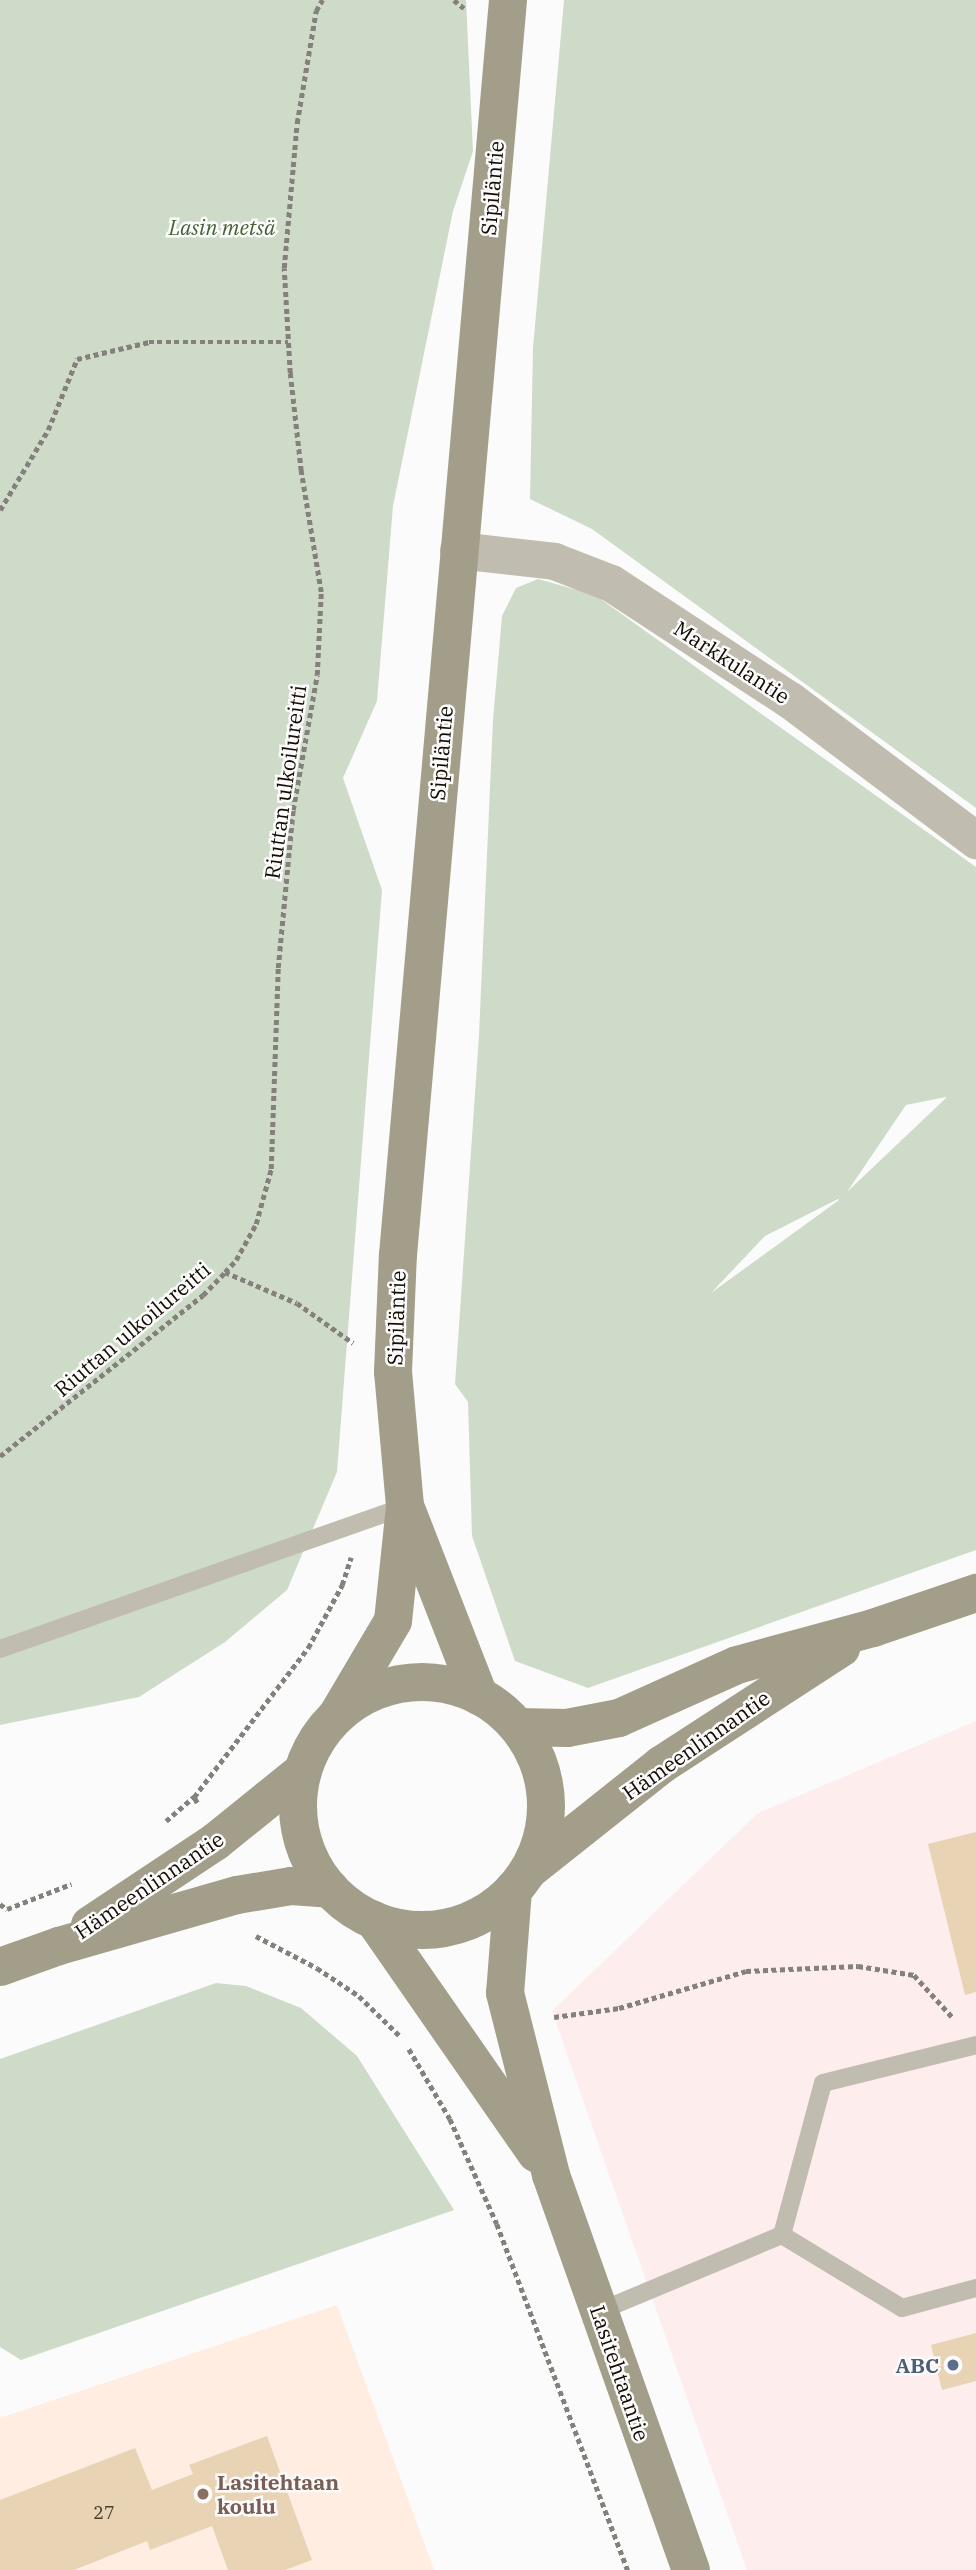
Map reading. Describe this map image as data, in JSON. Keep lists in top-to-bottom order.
{
  "streets": {
    "street": [
      "Sipiläntie",
      "Markkulantie",
      "Hämeenlinnantie",
      "Lasitehtaantie"
    ],
    "path": ["Riuttan ulkoilureitti"]
  },
  "crossings": [
    ["Sipiläntie", "Markkulantie"],
    ["Sipiläntie", "Hämeenlinnantie"],
    ["Sipiläntie", "Lasitehtaantie"],
    ["Hämeenlinnantie", "Lasitehtaantie"]
  ],
  "parks": ["Lasin metsä"],
  "places": ["ABC", "Lasitehtaan koulu"],
  "house_numbers": ["27"]
}
